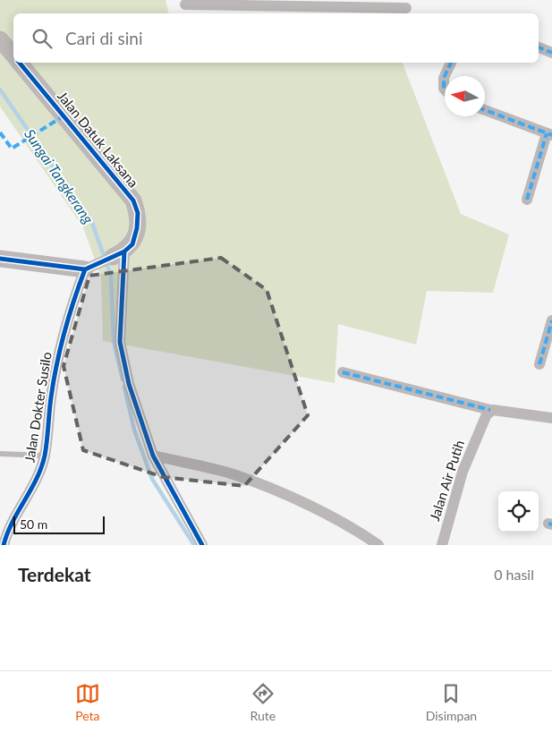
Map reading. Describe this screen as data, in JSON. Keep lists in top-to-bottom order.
{
  "streets": {
    "street": ["Jalan Datuk Laksana", "Jalan Dokter Susilo", "Jalan Air Putih"]
  },
  "water": ["Sungai Tangkerang"],
  "scale_bar": "50 m",
  "north": "left",
  "page": {
    "search": "Cari di sini",
    "scale": "50 m",
    "heading": ["Terdekat", "0 hasil"],
    "nav": ["Peta", "Rute", "Disimpan"]
  }
}
